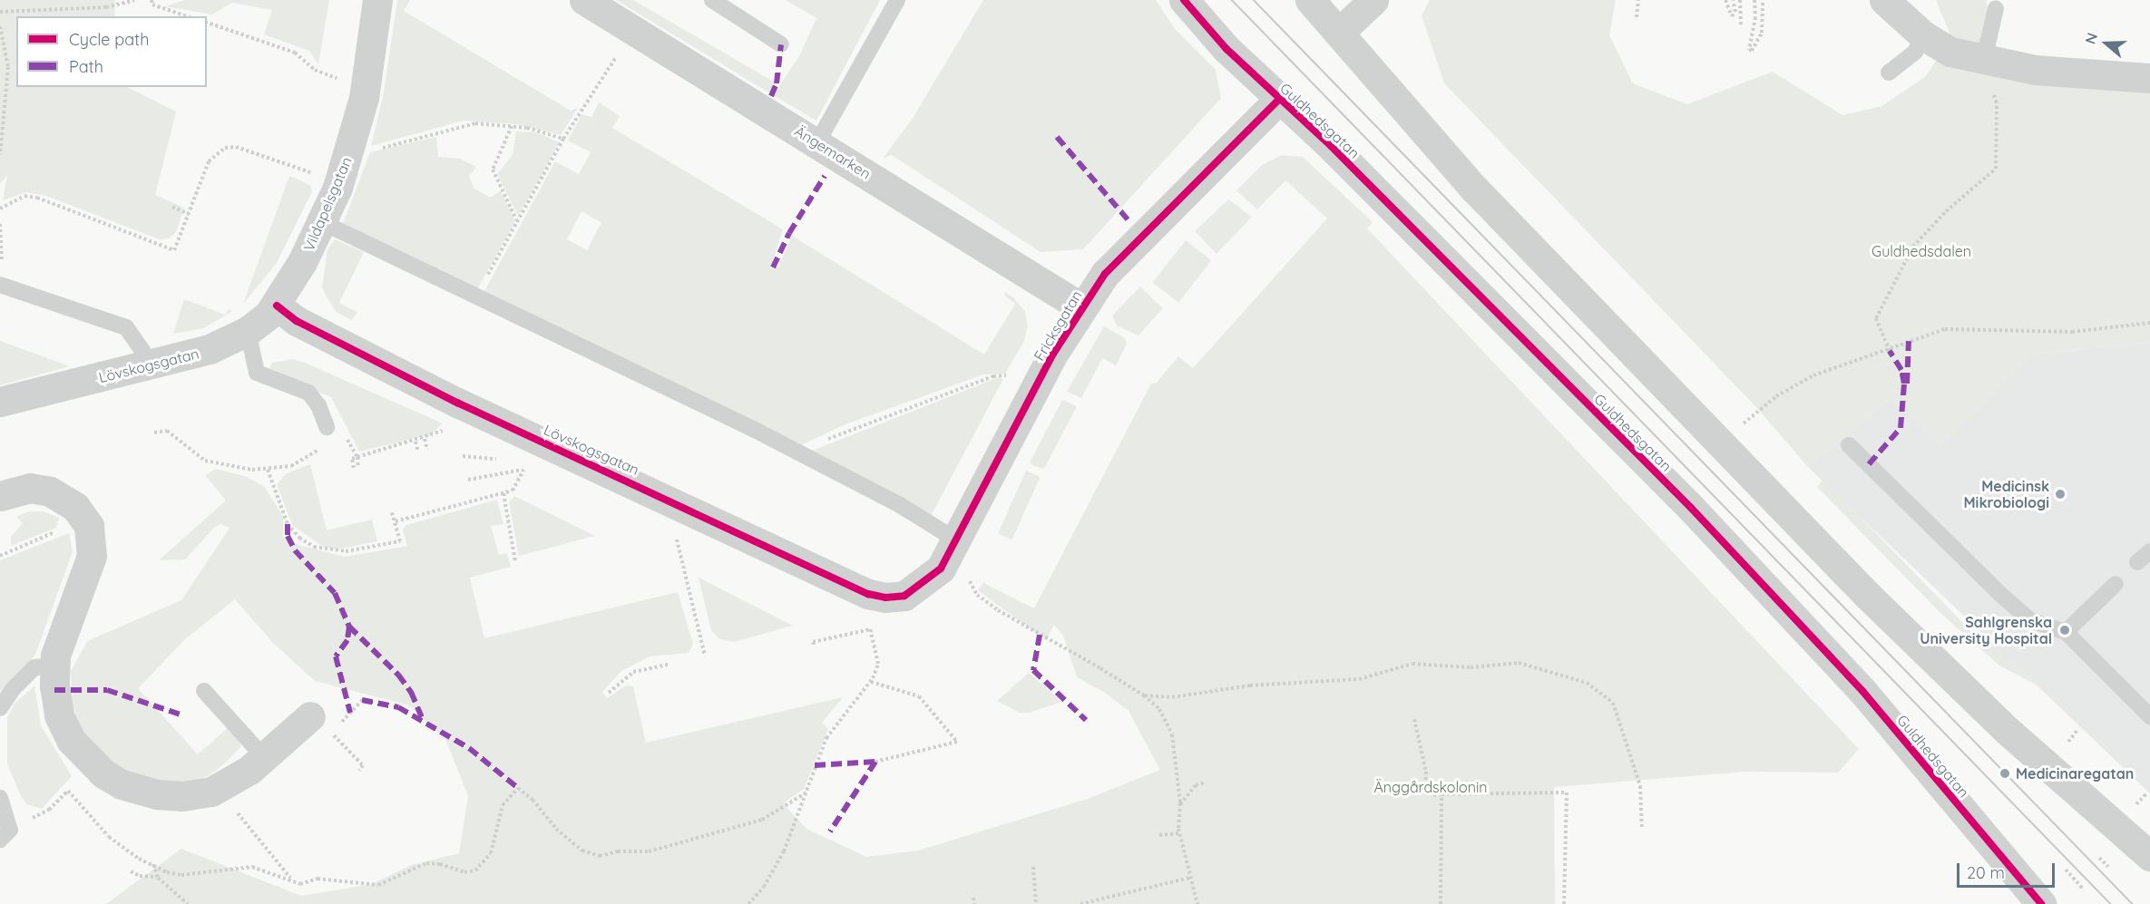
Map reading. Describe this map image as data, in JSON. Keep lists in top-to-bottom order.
{
  "streets": {
    "street": [
      "Guldhedsgatan",
      "Ängemarken",
      "Vildapelsgatan",
      "Fricksgatan",
      "Lövskogsgatan"
    ]
  },
  "crossings": [
    ["Guldhedsgatan", "Fricksgatan"],
    ["Ängemarken", "Fricksgatan"],
    ["Vildapelsgatan", "Lövskogsgatan"],
    ["Fricksgatan", "Lövskogsgatan"]
  ],
  "parks": ["Guldhedsdalen", "Änggårdskolonin"],
  "places": ["Medicinsk Mikrobiologi", "Sahlgrenska University Hospital", "Medicinaregatan"],
  "legend": ["Cycle path", "Path"],
  "scale_bar": "20 m",
  "north": "left"
}
